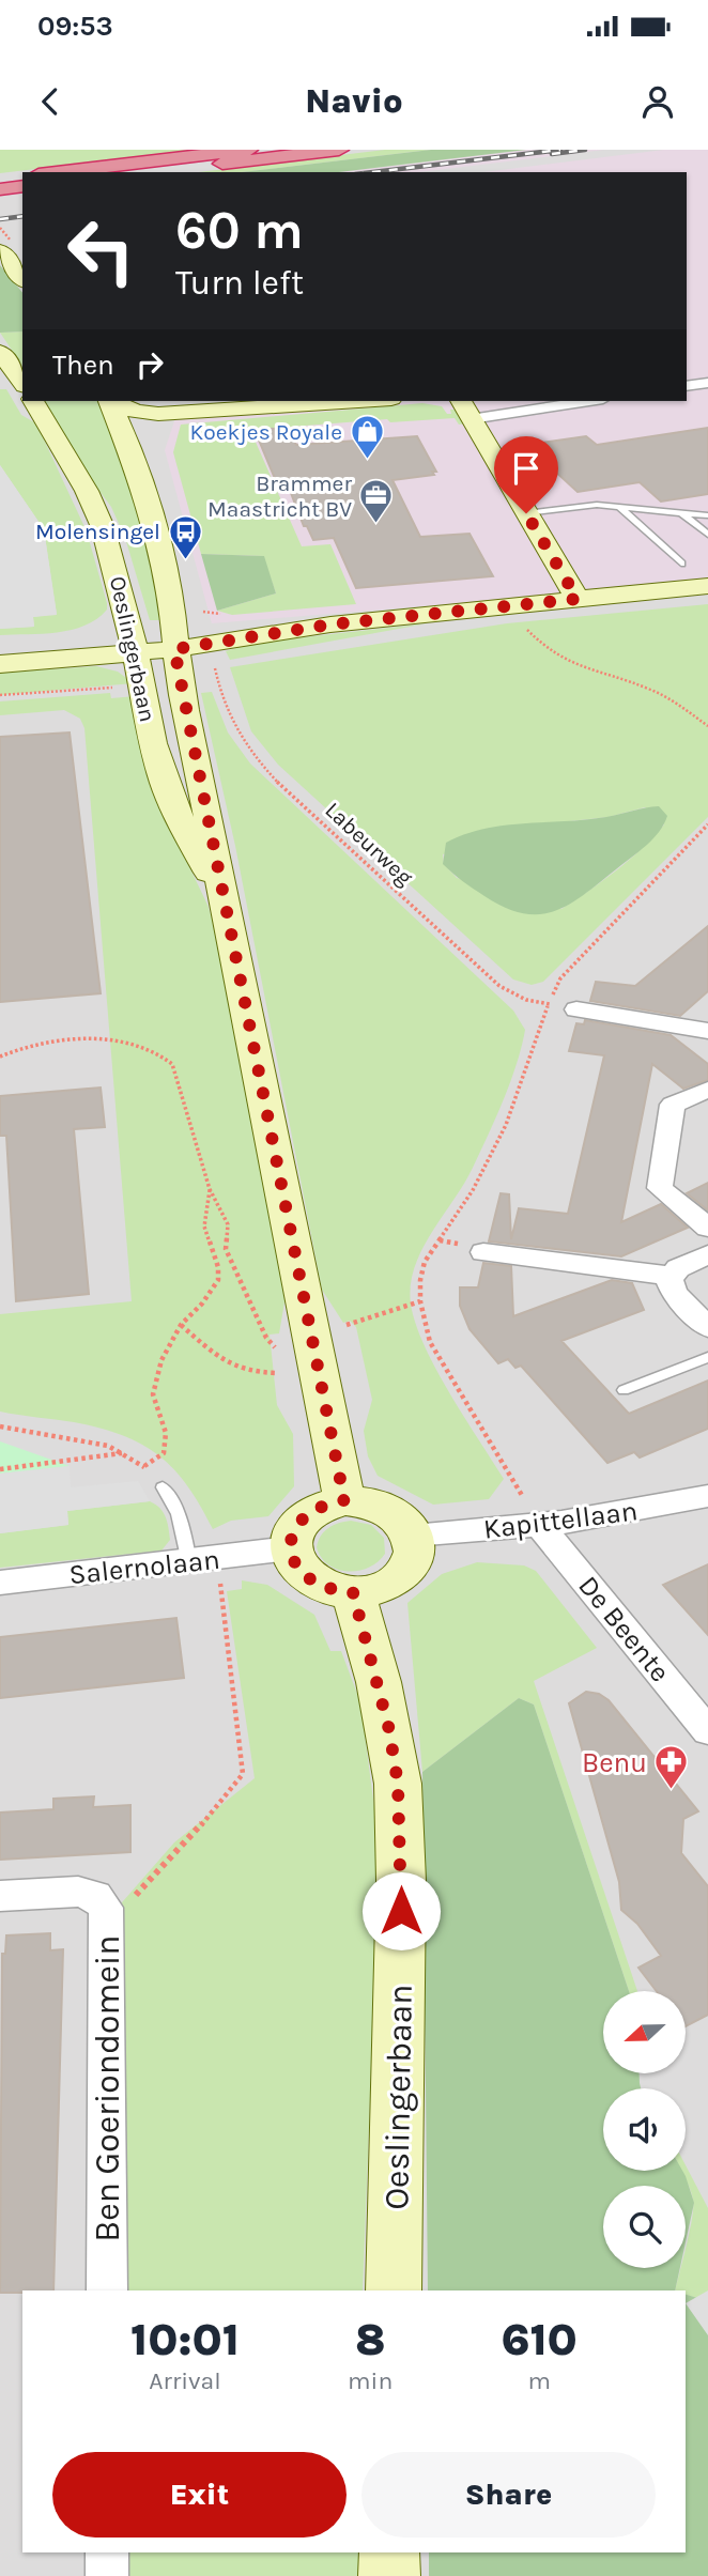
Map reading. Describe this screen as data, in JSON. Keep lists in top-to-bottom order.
{
  "streets": {
    "main road": ["Oeslingerbaan"],
    "street": [
      "Kapittellaan",
      "Salernolaan",
      "De Beente",
      "Ben Goeriondomein"
    ],
    "path": ["Labeurweg"]
  },
  "crossings": [
    ["Oeslingerbaan", "Kapittellaan"],
    ["Oeslingerbaan", "Salernolaan"],
    ["Kapittellaan", "Salernolaan"],
    ["Kapittellaan", "De Beente"]
  ],
  "places": {
    "shop": ["Koekjes Royale"],
    "office": ["Brammer Maastricht BV"],
    "bus stop": ["Molensingel"],
    "pharmacy": ["Benu"]
  },
  "north": "left",
  "page": {
    "status": "09:53",
    "header": "Navio",
    "turn": ["60 m", "Turn left"],
    "then": "Then",
    "eta": [
      "10:01",
      "Arrival",
      "8",
      "min",
      "610",
      "m"
    ],
    "buttons": ["Exit", "Share"]
  }
}
